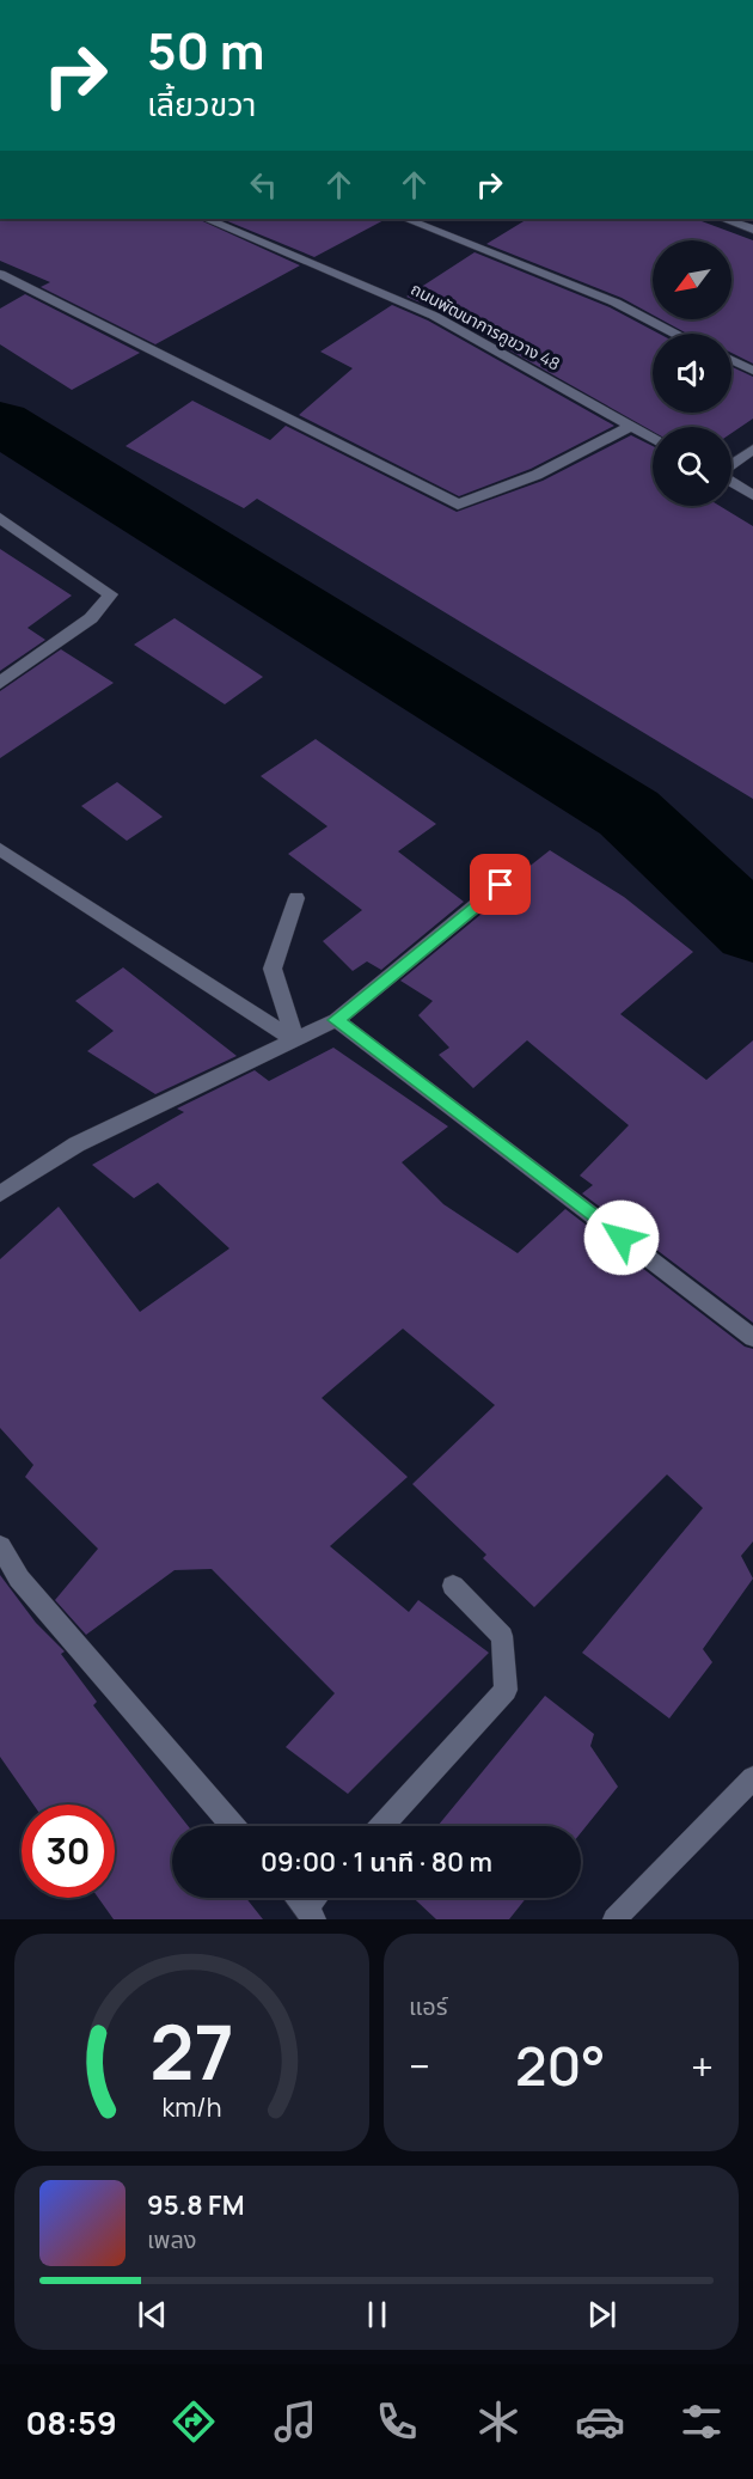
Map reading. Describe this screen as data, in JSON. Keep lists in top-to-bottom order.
{
  "streets": {
    "street": ["ถนนพัฒนาการคูขวาง 48"]
  },
  "north": "bottom left",
  "page": {
    "turn": ["50 m", "เลี้ยวขวา"],
    "limit": "30",
    "trip": "09:00 · 1 นาที · 80 m",
    "tile": "แอร์",
    "heat": ["−", "20°", "+"],
    "song": ["95.8 FM", "เพลง"],
    "tabs": "08:59",
    "gauge": ["27", "km/h"]
  }
}
